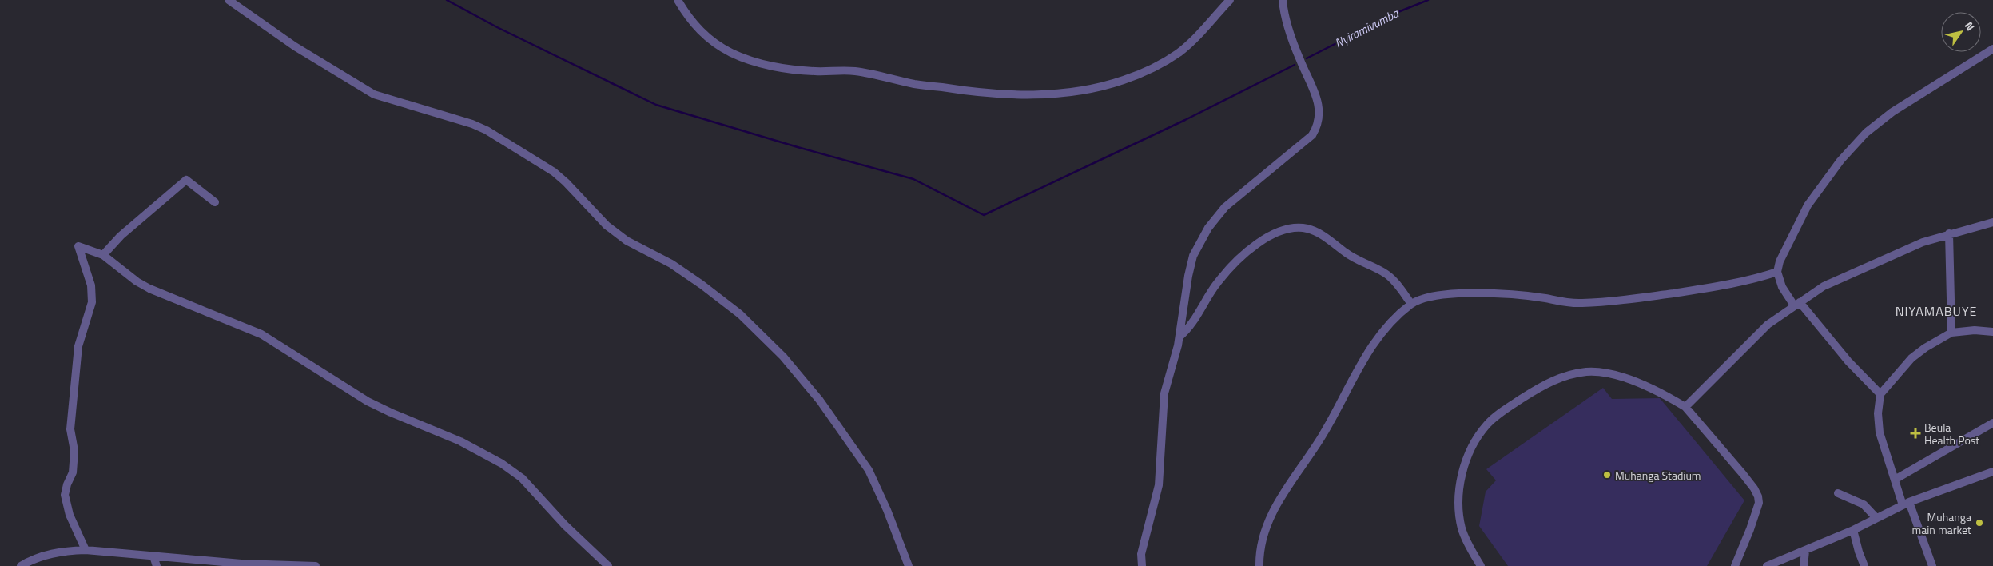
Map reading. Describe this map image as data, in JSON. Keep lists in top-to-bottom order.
{
  "districts": ["NIYAMABUYE"],
  "water": ["Nyiramivumba"],
  "places": {
    "health": ["Beula Health Post"],
    "other": ["Muhanga Stadium", "Muhanga main market"]
  },
  "north": "top right"
}
